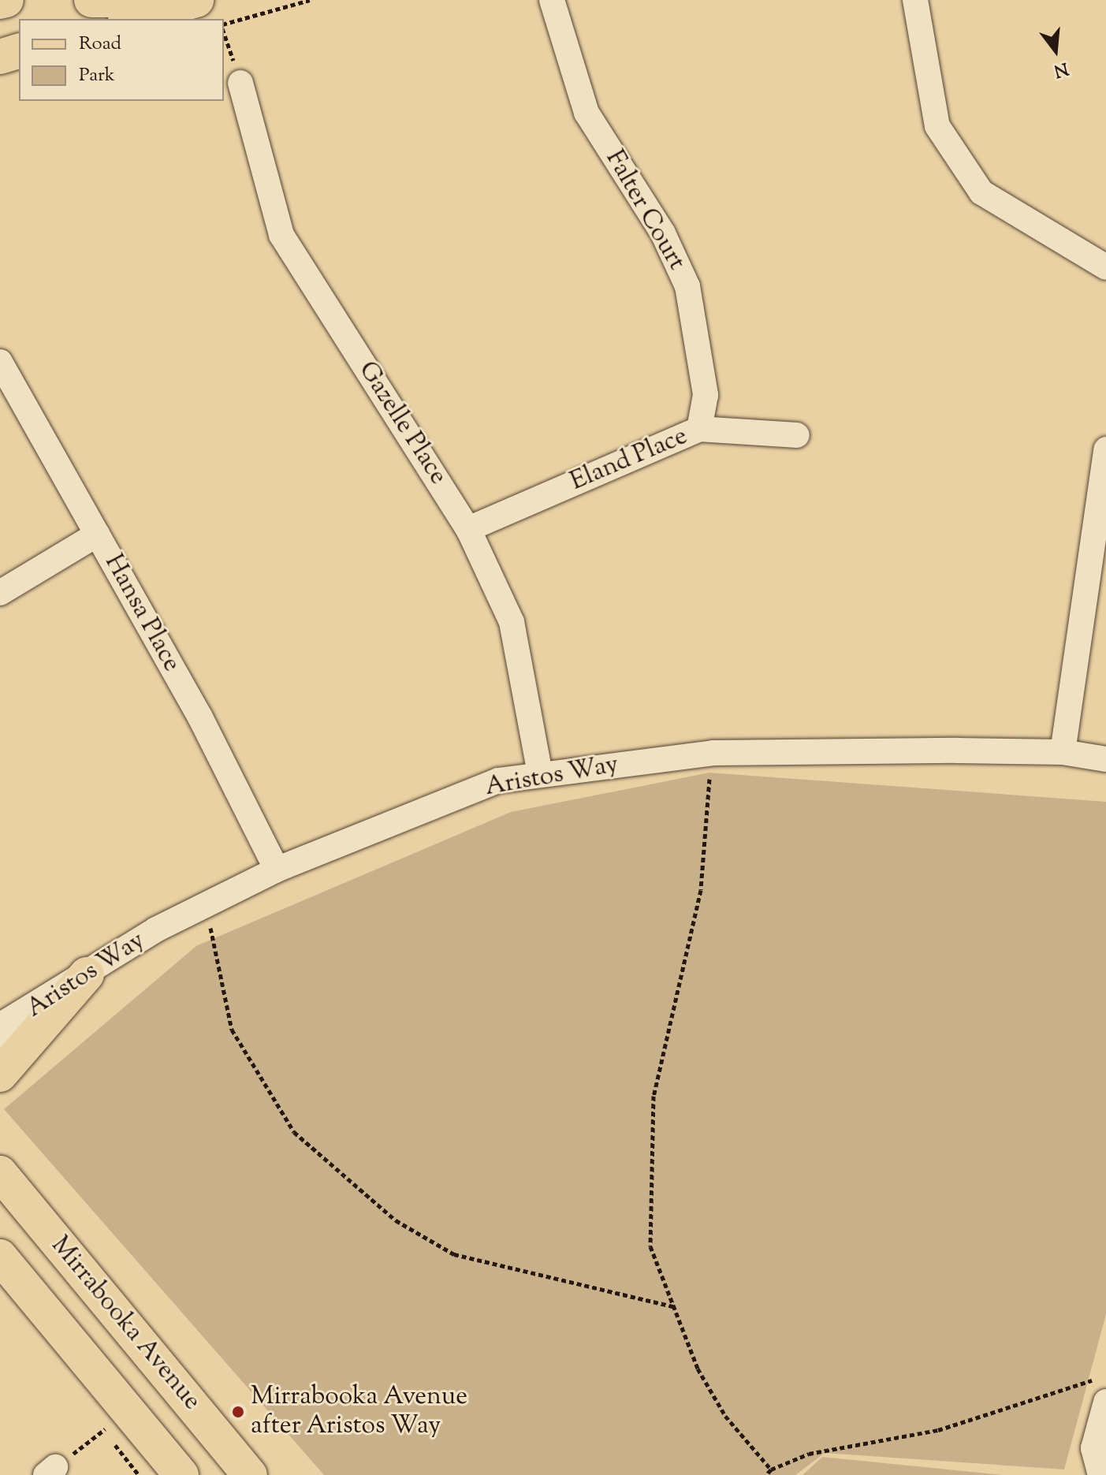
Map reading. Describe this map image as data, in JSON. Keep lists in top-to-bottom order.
{
  "streets": {
    "main road": ["Mirrabooka Avenue"],
    "street": [
      "Falter Court",
      "Gazelle Place",
      "Eland Place",
      "Hansa Place",
      "Aristos Way"
    ]
  },
  "crossings": [
    ["Falter Court", "Eland Place"],
    ["Gazelle Place", "Eland Place"],
    ["Gazelle Place", "Aristos Way"],
    ["Hansa Place", "Aristos Way"]
  ],
  "places": ["Mirrabooka Avenue after Aristos Way"],
  "legend": ["Road", "Park"],
  "north": "bottom"
}
